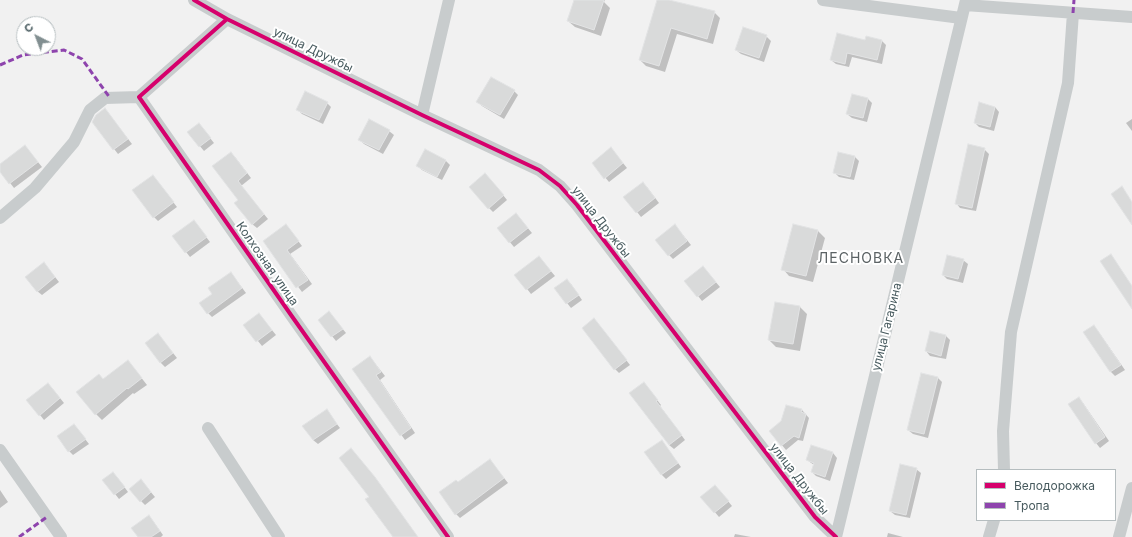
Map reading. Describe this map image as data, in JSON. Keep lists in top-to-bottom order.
{
  "streets": {
    "street": ["улица Дружбы", "Колхозная улица", "улица Гагарина"]
  },
  "crossings": [
    ["улица Дружбы", "улица Гагарина"]
  ],
  "districts": ["ЛЕСНОВКА"],
  "legend": ["Велодорожка", "Тропа"],
  "north": "top left"
}
